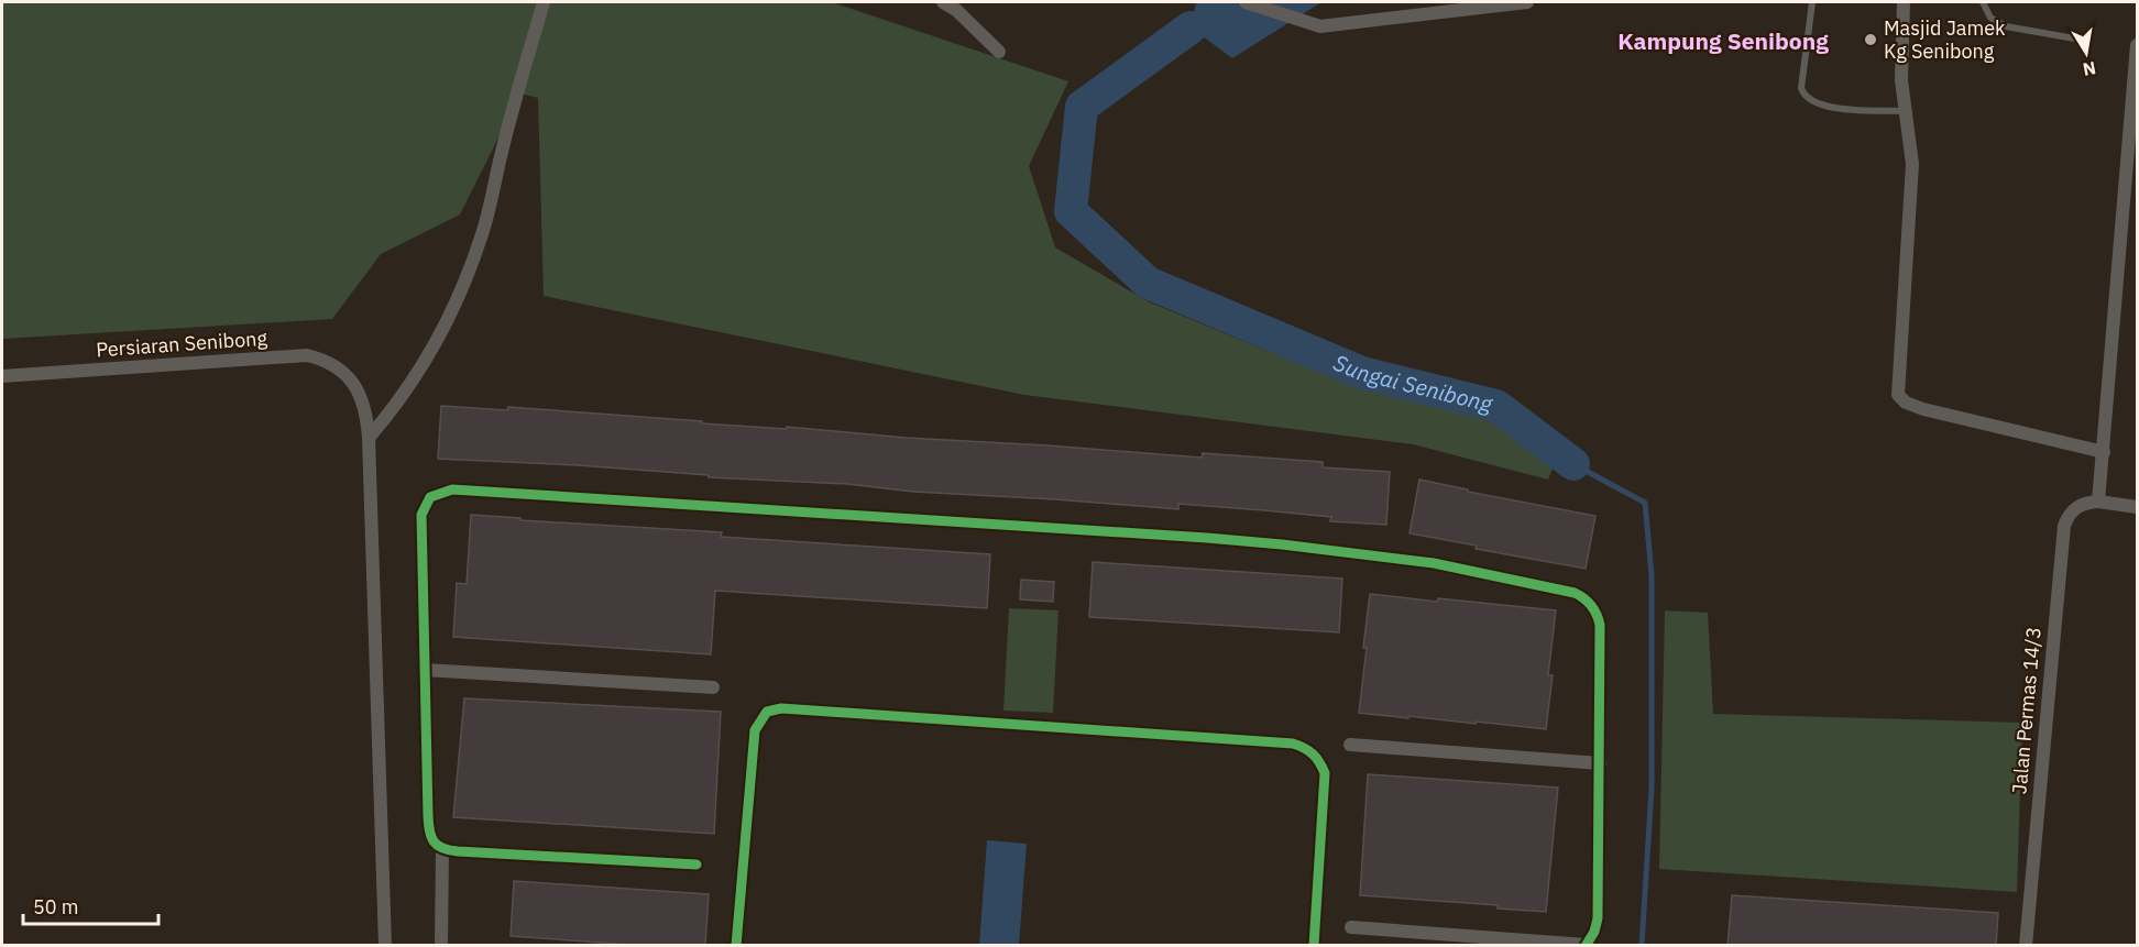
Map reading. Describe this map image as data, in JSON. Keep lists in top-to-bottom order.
{
  "streets": {
    "street": ["Persiaran Senibong", "Jalan Permas 14/3"]
  },
  "districts": ["Kampung Senibong"],
  "water": ["Sungai Senibong"],
  "places": ["Masjid Jamek Kg Senibong"],
  "scale_bar": "50 m",
  "north": "bottom"
}
